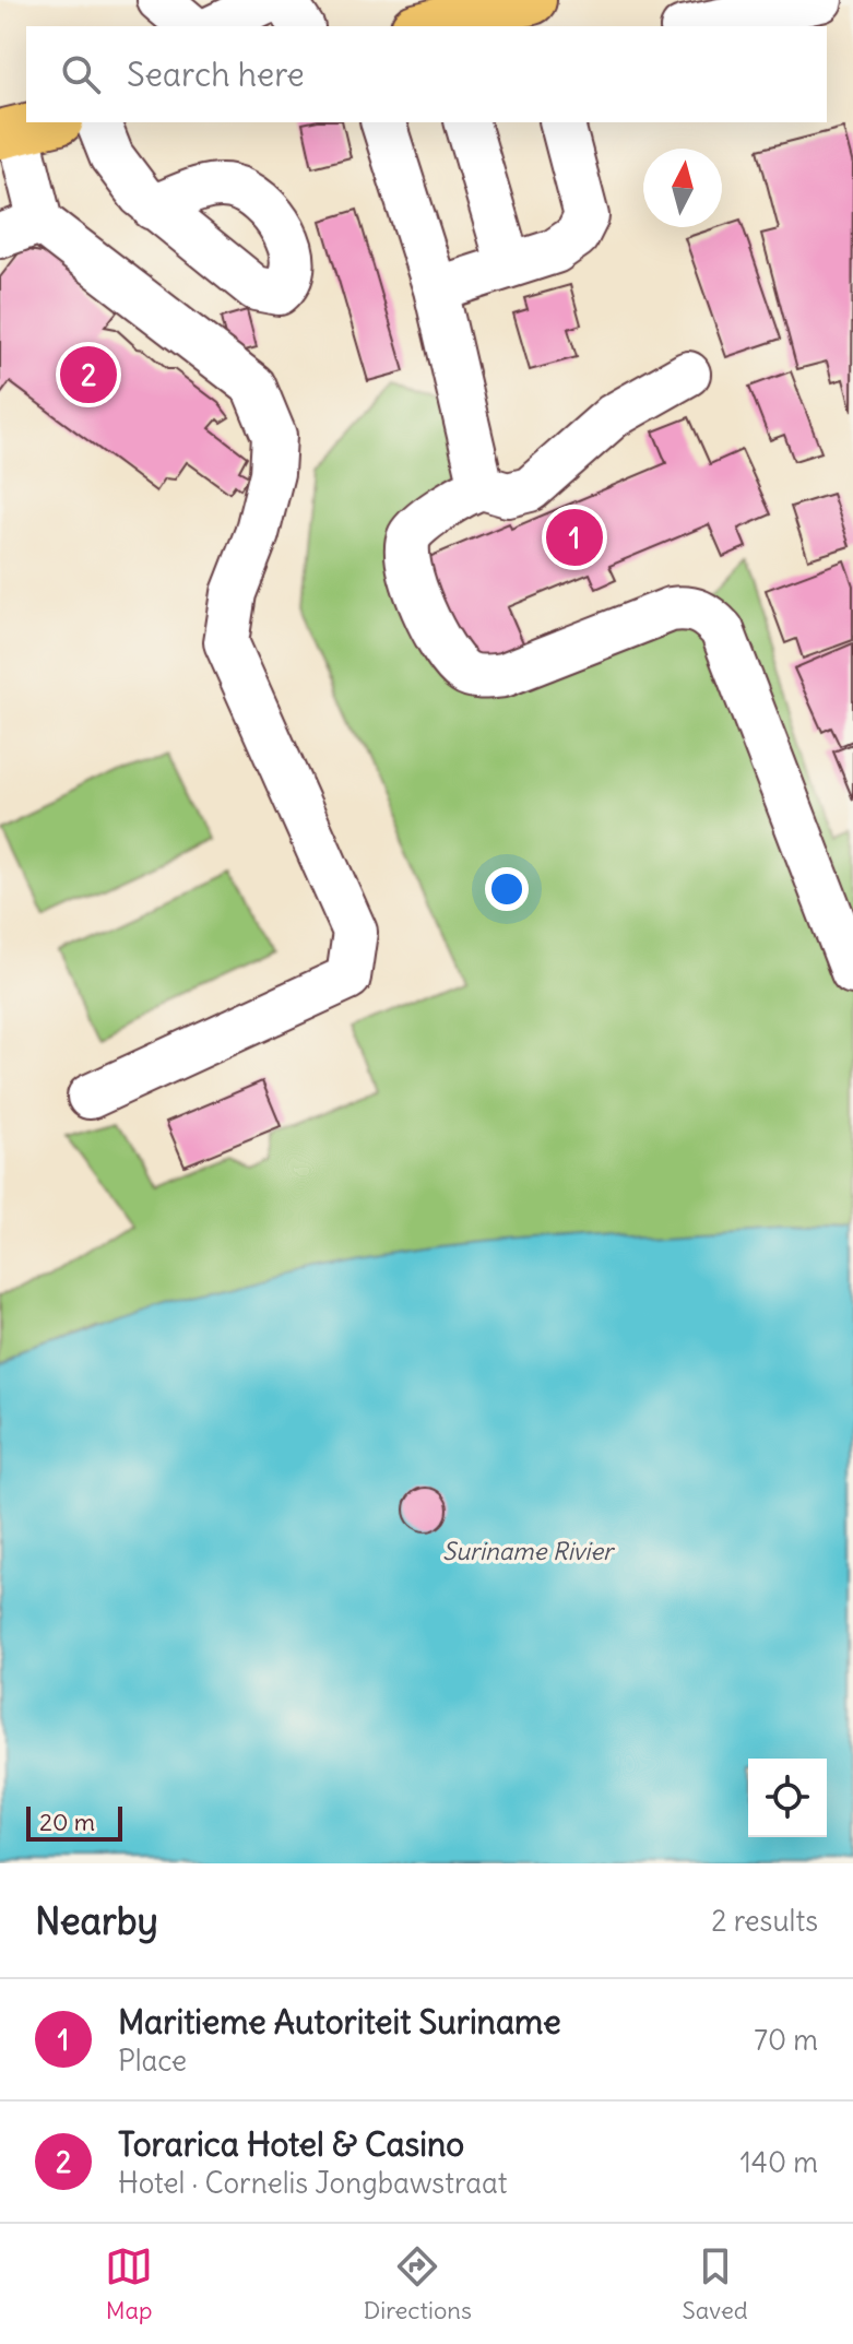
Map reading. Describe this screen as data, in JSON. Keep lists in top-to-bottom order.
{
  "water": ["Suriname Rivier"],
  "scale_bar": "20 m",
  "north": "top",
  "page": {
    "search": "Search here",
    "pins": ["2", "1"],
    "scale": "20 m",
    "heading": ["Nearby", "2 results"],
    "list": [
      {
        "mark": "1",
        "name": "Maritieme Autoriteit Suriname",
        "note": "Place",
        "value": "70 m"
      },
      {
        "mark": "2",
        "name": "Torarica Hotel & Casino",
        "note": "Hotel · Cornelis Jongbawstraat",
        "value": "140 m"
      }
    ],
    "nav": ["Map", "Directions", "Saved"]
  }
}
